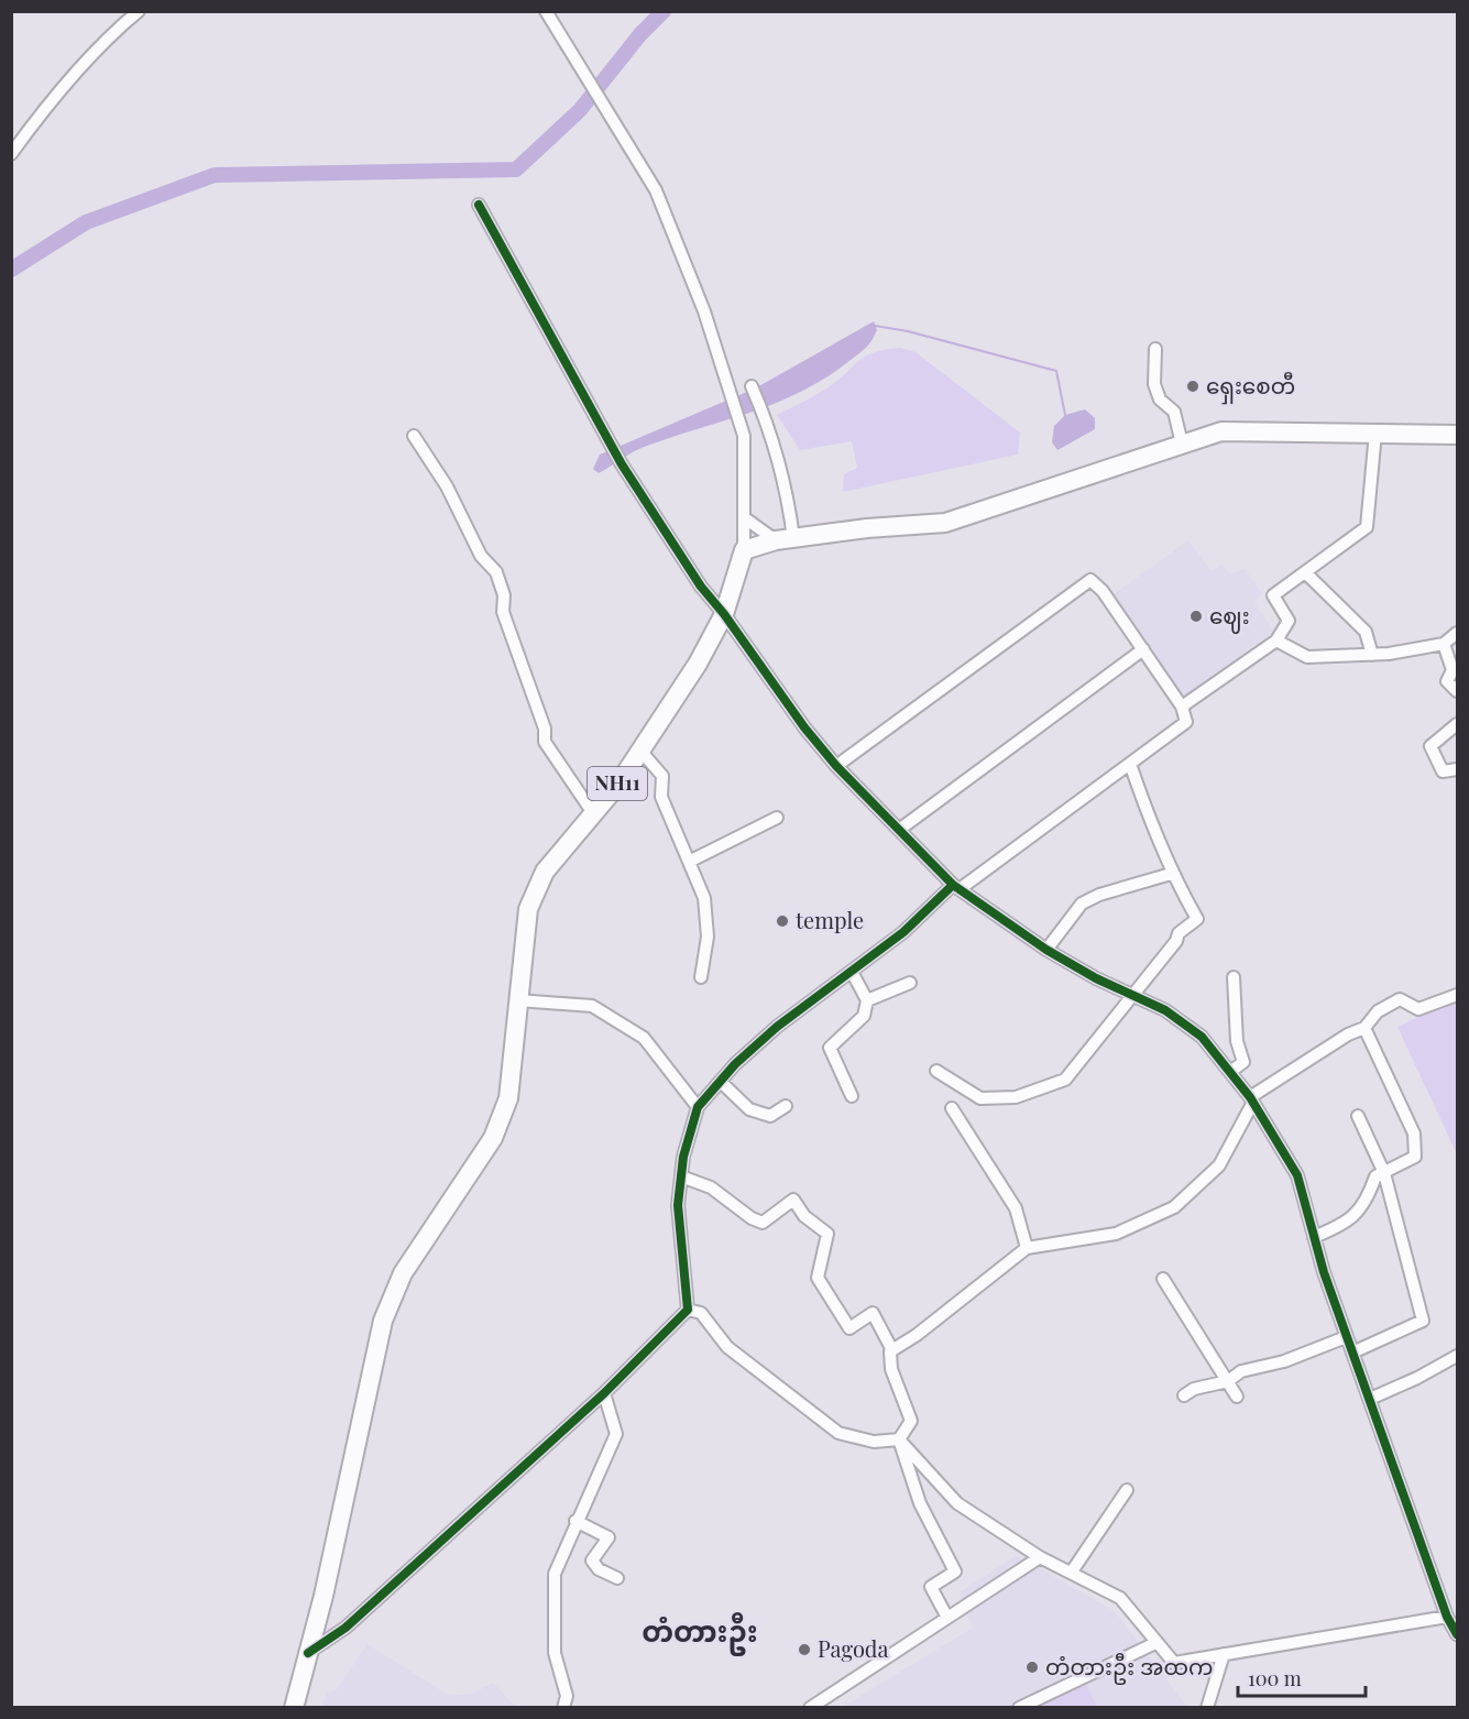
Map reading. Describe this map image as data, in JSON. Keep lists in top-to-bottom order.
{
  "streets": {
    "highway": ["NH11"]
  },
  "districts": ["တံတားဦး"],
  "places": [
    "ရှေးစေတီ",
    "ဈေး",
    "temple",
    "Pagoda",
    "တံတားဦး အထက"
  ],
  "scale_bar": "100 m"
}
